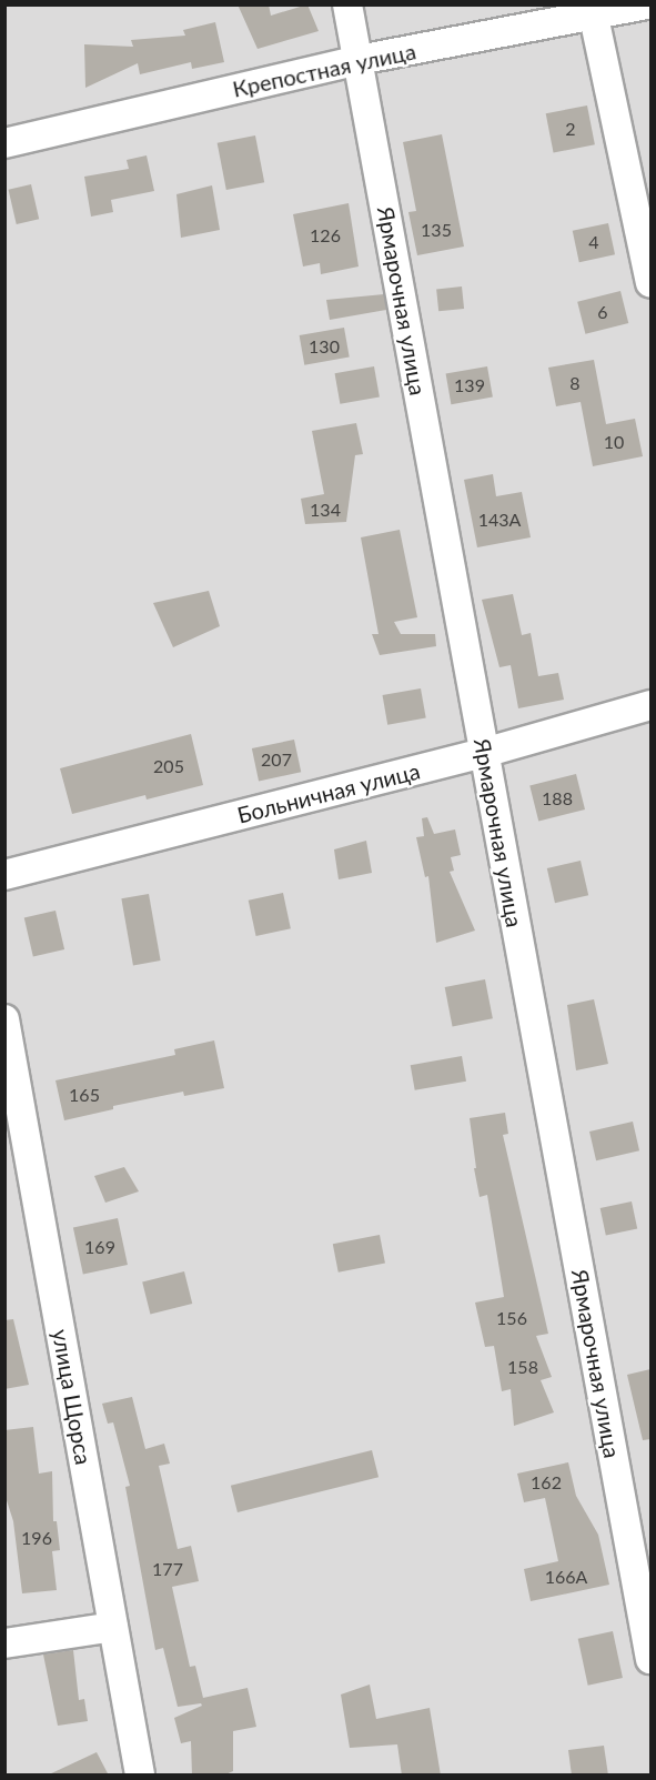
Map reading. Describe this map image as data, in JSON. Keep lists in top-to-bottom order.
{
  "streets": {
    "street": [
      "Крепостная улица",
      "Ярмарочная улица",
      "Больничная улица",
      "улица Щорса"
    ]
  },
  "crossings": [
    ["Крепостная улица", "Ярмарочная улица"],
    ["Ярмарочная улица", "Больничная улица"]
  ],
  "house_numbers": [
    "2",
    "135",
    "126",
    "4",
    "6",
    "130",
    "8",
    "139",
    "10",
    "134",
    "143А",
    "207",
    "205",
    "188",
    "165",
    "169",
    "156",
    "158",
    "162",
    "196",
    "177",
    "166А"
  ]
}
